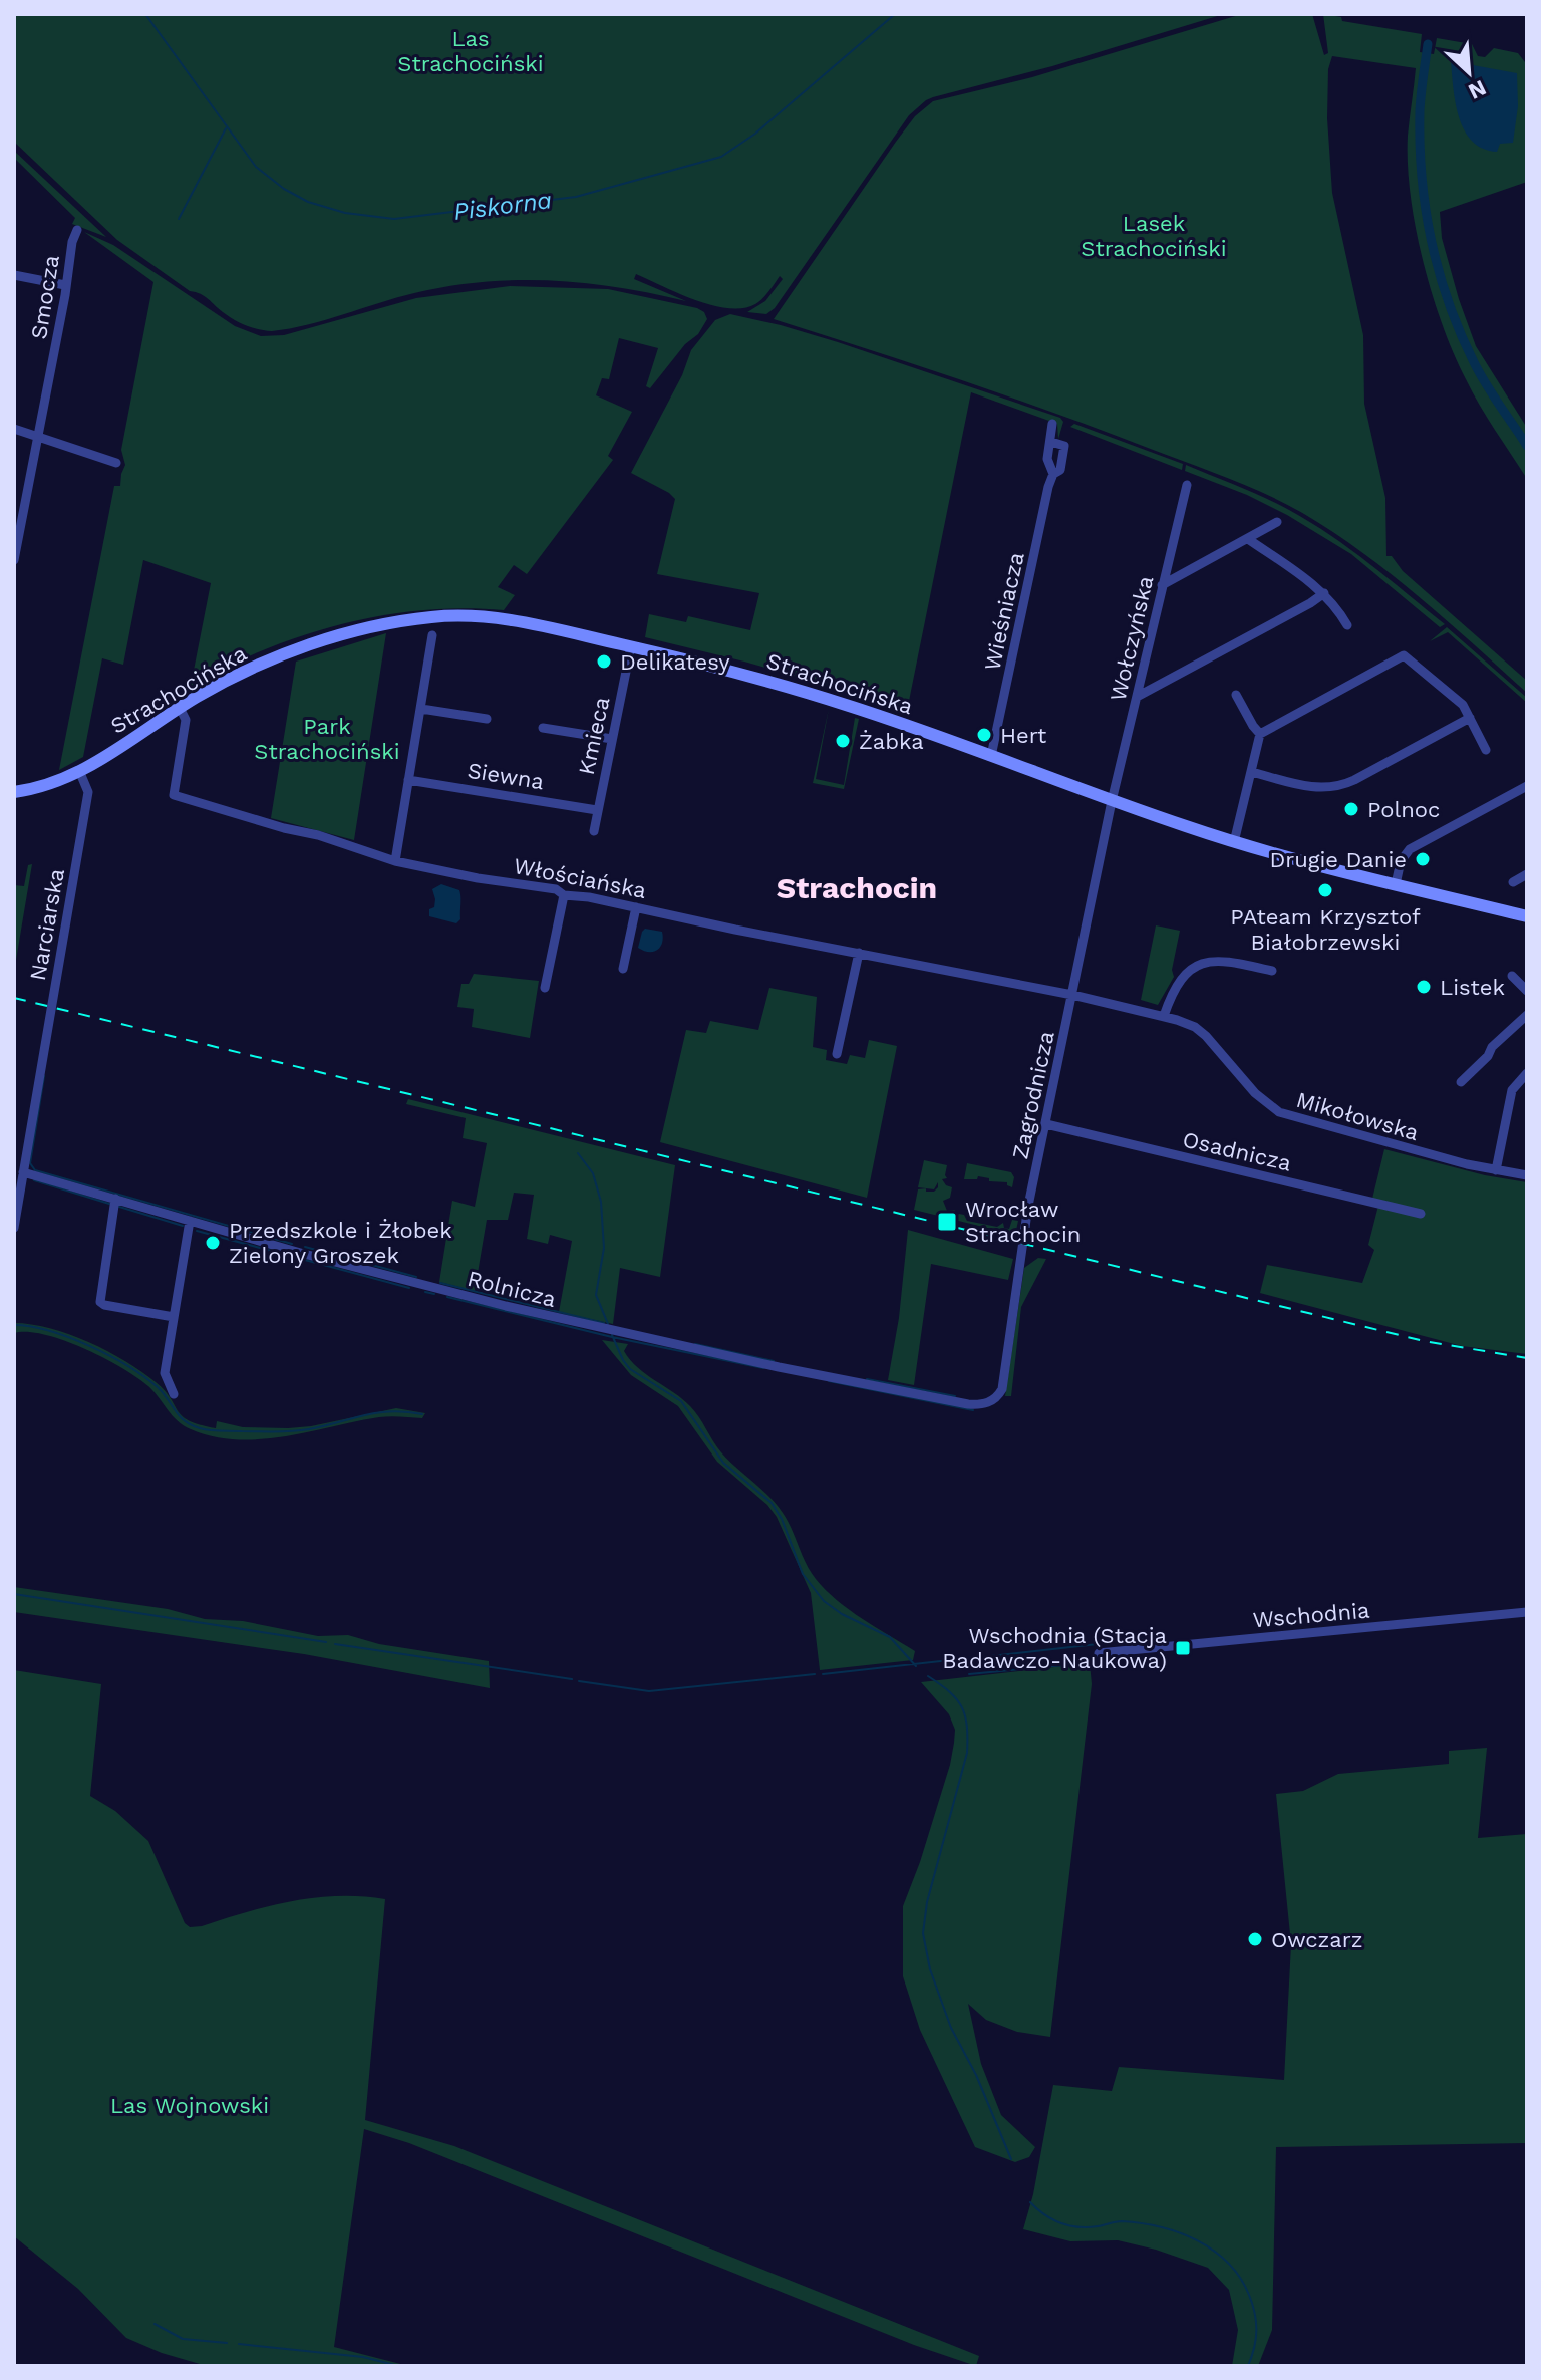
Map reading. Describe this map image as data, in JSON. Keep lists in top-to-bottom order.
{
  "streets": {
    "main road": ["Strachocińska"],
    "street": [
      "Smocza",
      "Wieśniacza",
      "Wołczyńska",
      "Kmieca",
      "Siewna",
      "Włościańska",
      "Narciarska",
      "Zagrodnicza",
      "Mikołowska",
      "Osadnicza",
      "Rolnicza",
      "Wschodnia"
    ]
  },
  "crossings": [
    ["Wieśniacza", "Strachocińska"],
    ["Wołczyńska", "Strachocińska"],
    ["Wołczyńska", "Zagrodnicza"],
    ["Strachocińska", "Kmieca"],
    ["Strachocińska", "Włościańska"],
    ["Strachocińska", "Narciarska"],
    ["Strachocińska", "Zagrodnicza"],
    ["Kmieca", "Siewna"],
    ["Włościańska", "Zagrodnicza"],
    ["Włościańska", "Mikołowska"],
    ["Narciarska", "Rolnicza"],
    ["Zagrodnicza", "Mikołowska"],
    ["Zagrodnicza", "Osadnicza"],
    ["Zagrodnicza", "Rolnicza"]
  ],
  "districts": ["Strachocin"],
  "water": ["Piskorna"],
  "parks": [
    "Las Strachociński",
    "Lasek Strachociński",
    "Park Strachociński",
    "Las Wojnowski"
  ],
  "places": {
    "other": [
      "Delikatesy",
      "Hert",
      "Żabka",
      "Polnoc",
      "Drugie Danie",
      "PAteam Krzysztof Białobrzewski",
      "Listek",
      "Przedszkole i Żłobek Zielony Groszek",
      "Owczarz"
    ],
    "transit": ["Wrocław Strachocin", "Wschodnia (Stacja Badawczo-Naukowa)"]
  },
  "north": "bottom right"
}
